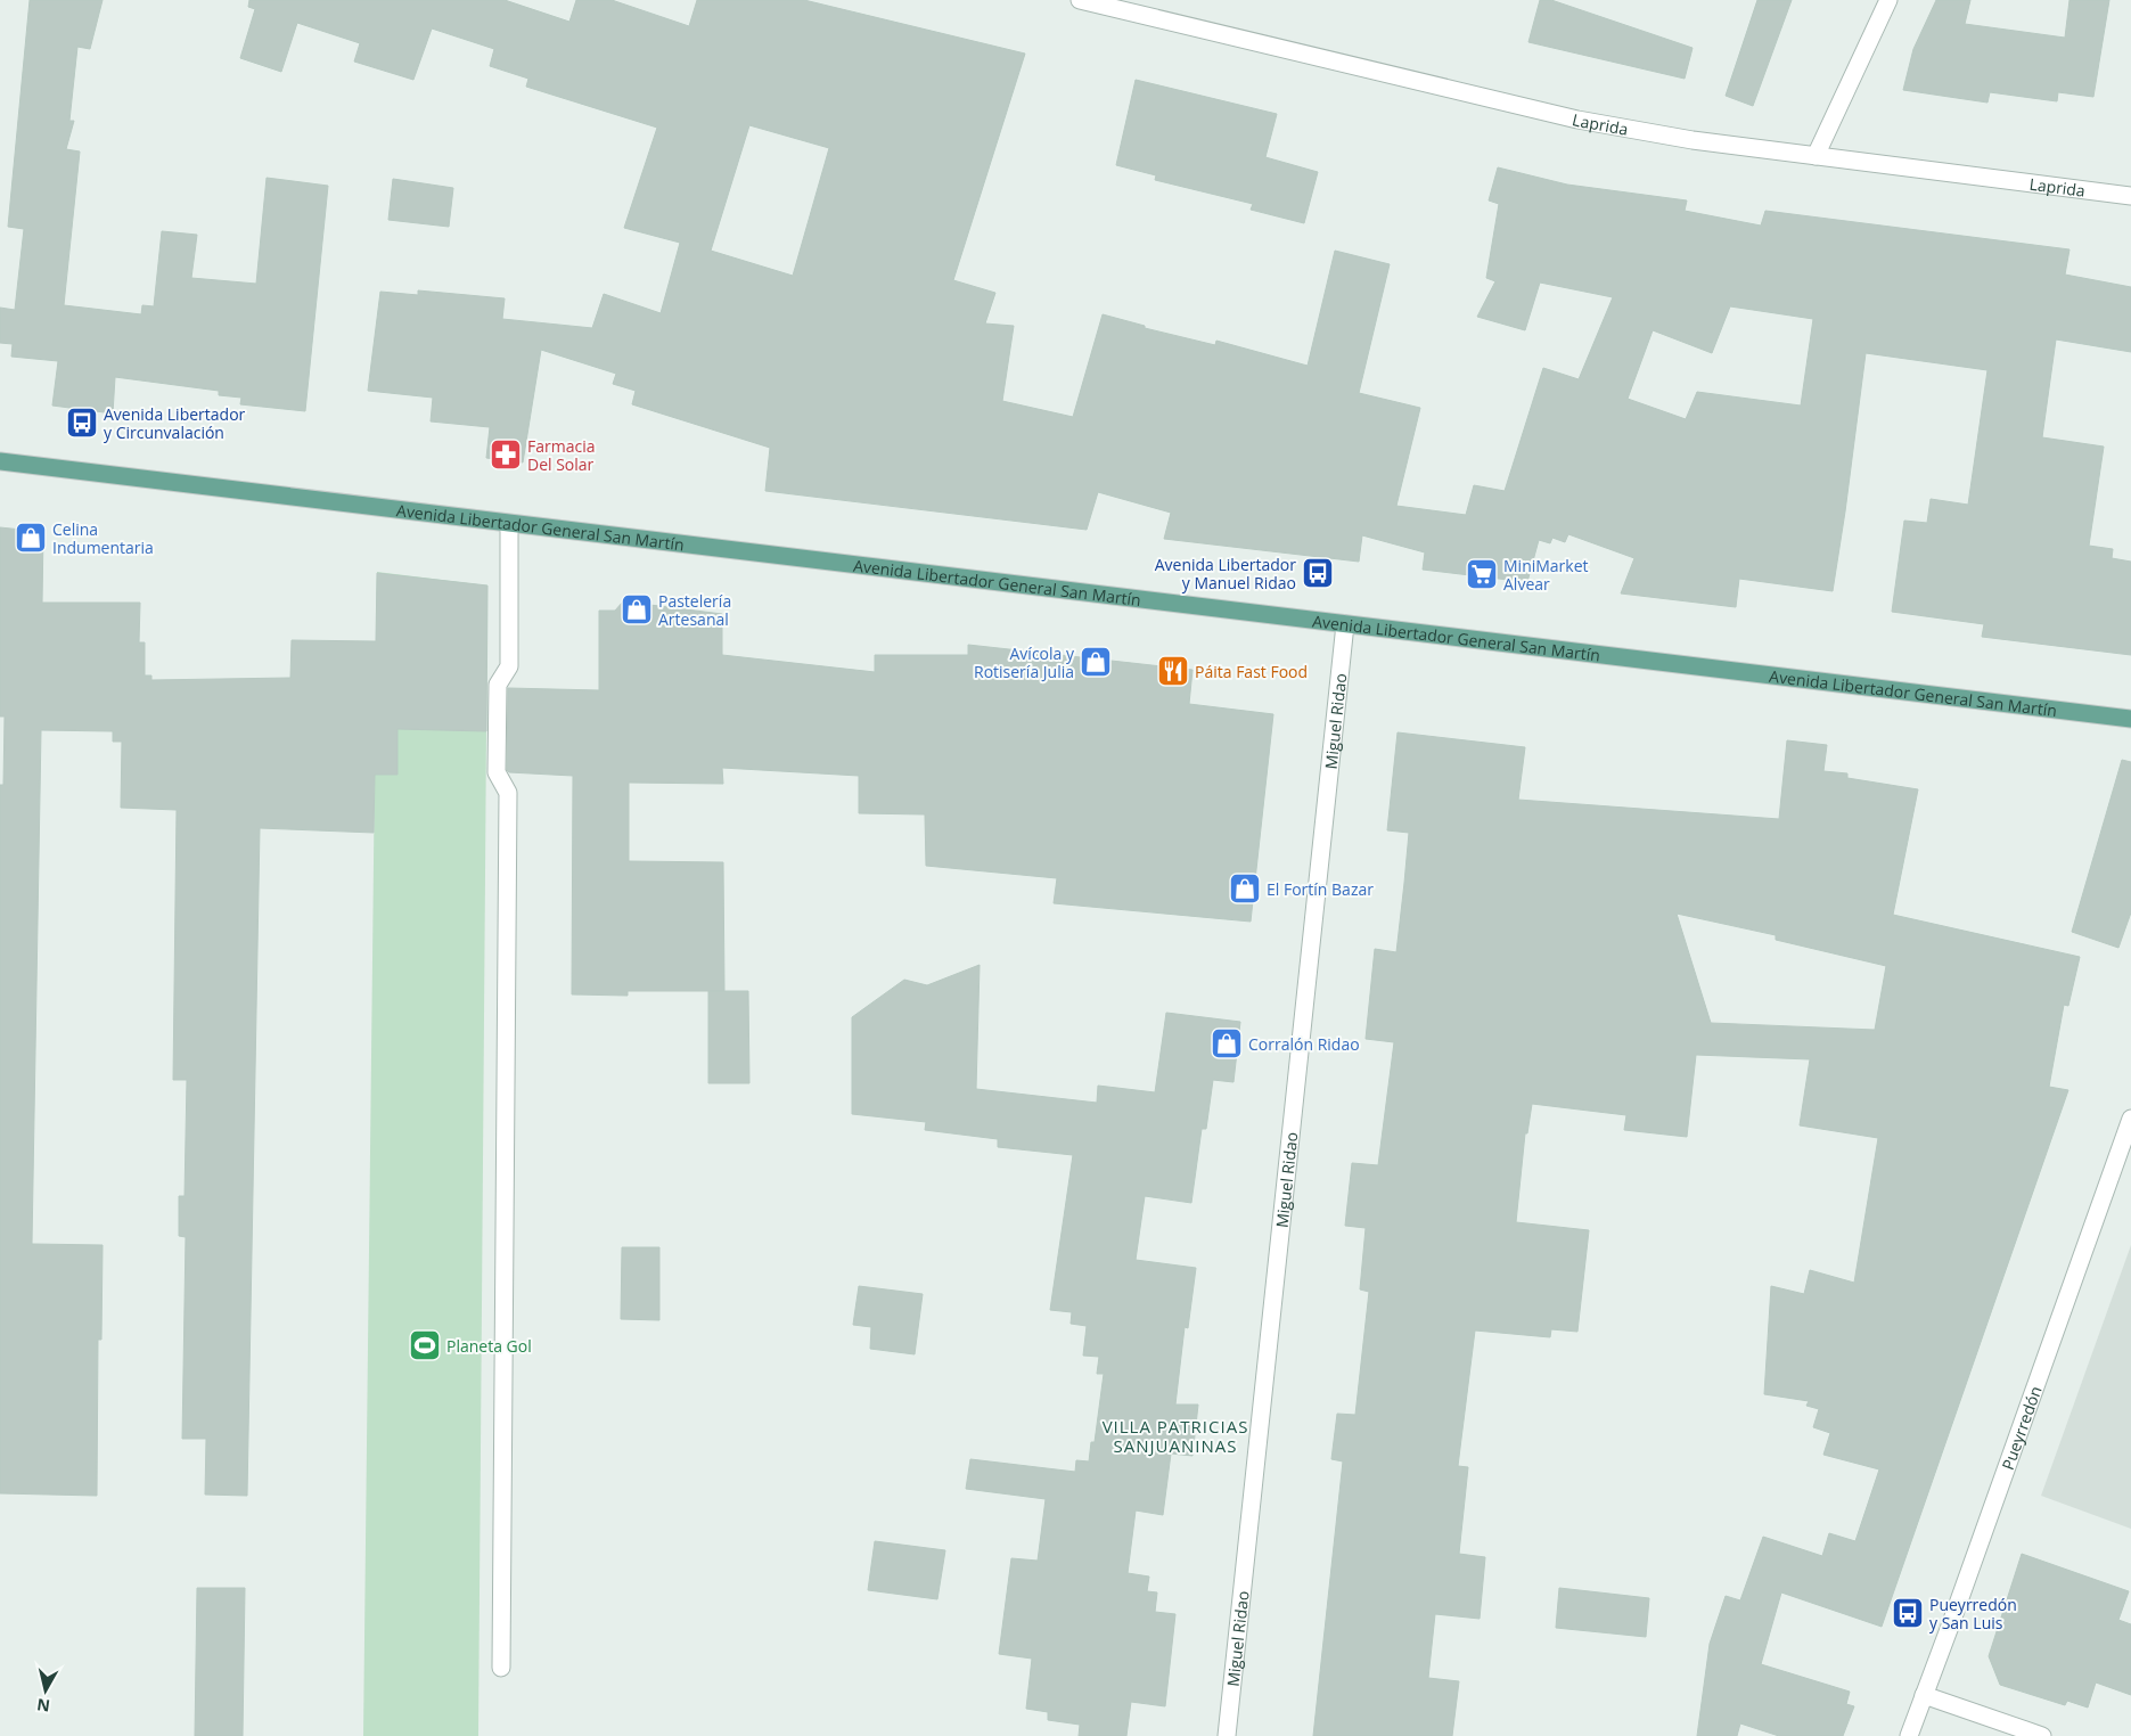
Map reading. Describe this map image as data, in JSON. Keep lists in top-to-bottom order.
{
  "streets": {
    "main road": ["Avenida Libertador General San Martín"],
    "street": ["Laprida", "Miguel Ridao", "Pueyrredón"]
  },
  "crossings": [
    ["Avenida Libertador General San Martín", "Miguel Ridao"]
  ],
  "districts": ["VILLA PATRICIAS SANJUANINAS"],
  "places": {
    "bus stop": ["Avenida Libertador y Circunvalación", "Avenida Libertador y Manuel Ridao", "Pueyrredón y San Luis"],
    "pharmacy": ["Farmacia Del Solar"],
    "shop": [
      "Celina Indumentaria",
      "Pastelería Artesanal",
      "Avícola y Rotisería Julia",
      "El Fortín Bazar",
      "Corralón Ridao"
    ],
    "supermarket": ["MiniMarket Alvear"],
    "restaurant": ["Páita Fast Food"],
    "sports": ["Planeta Gol"]
  },
  "north": "bottom"
}
